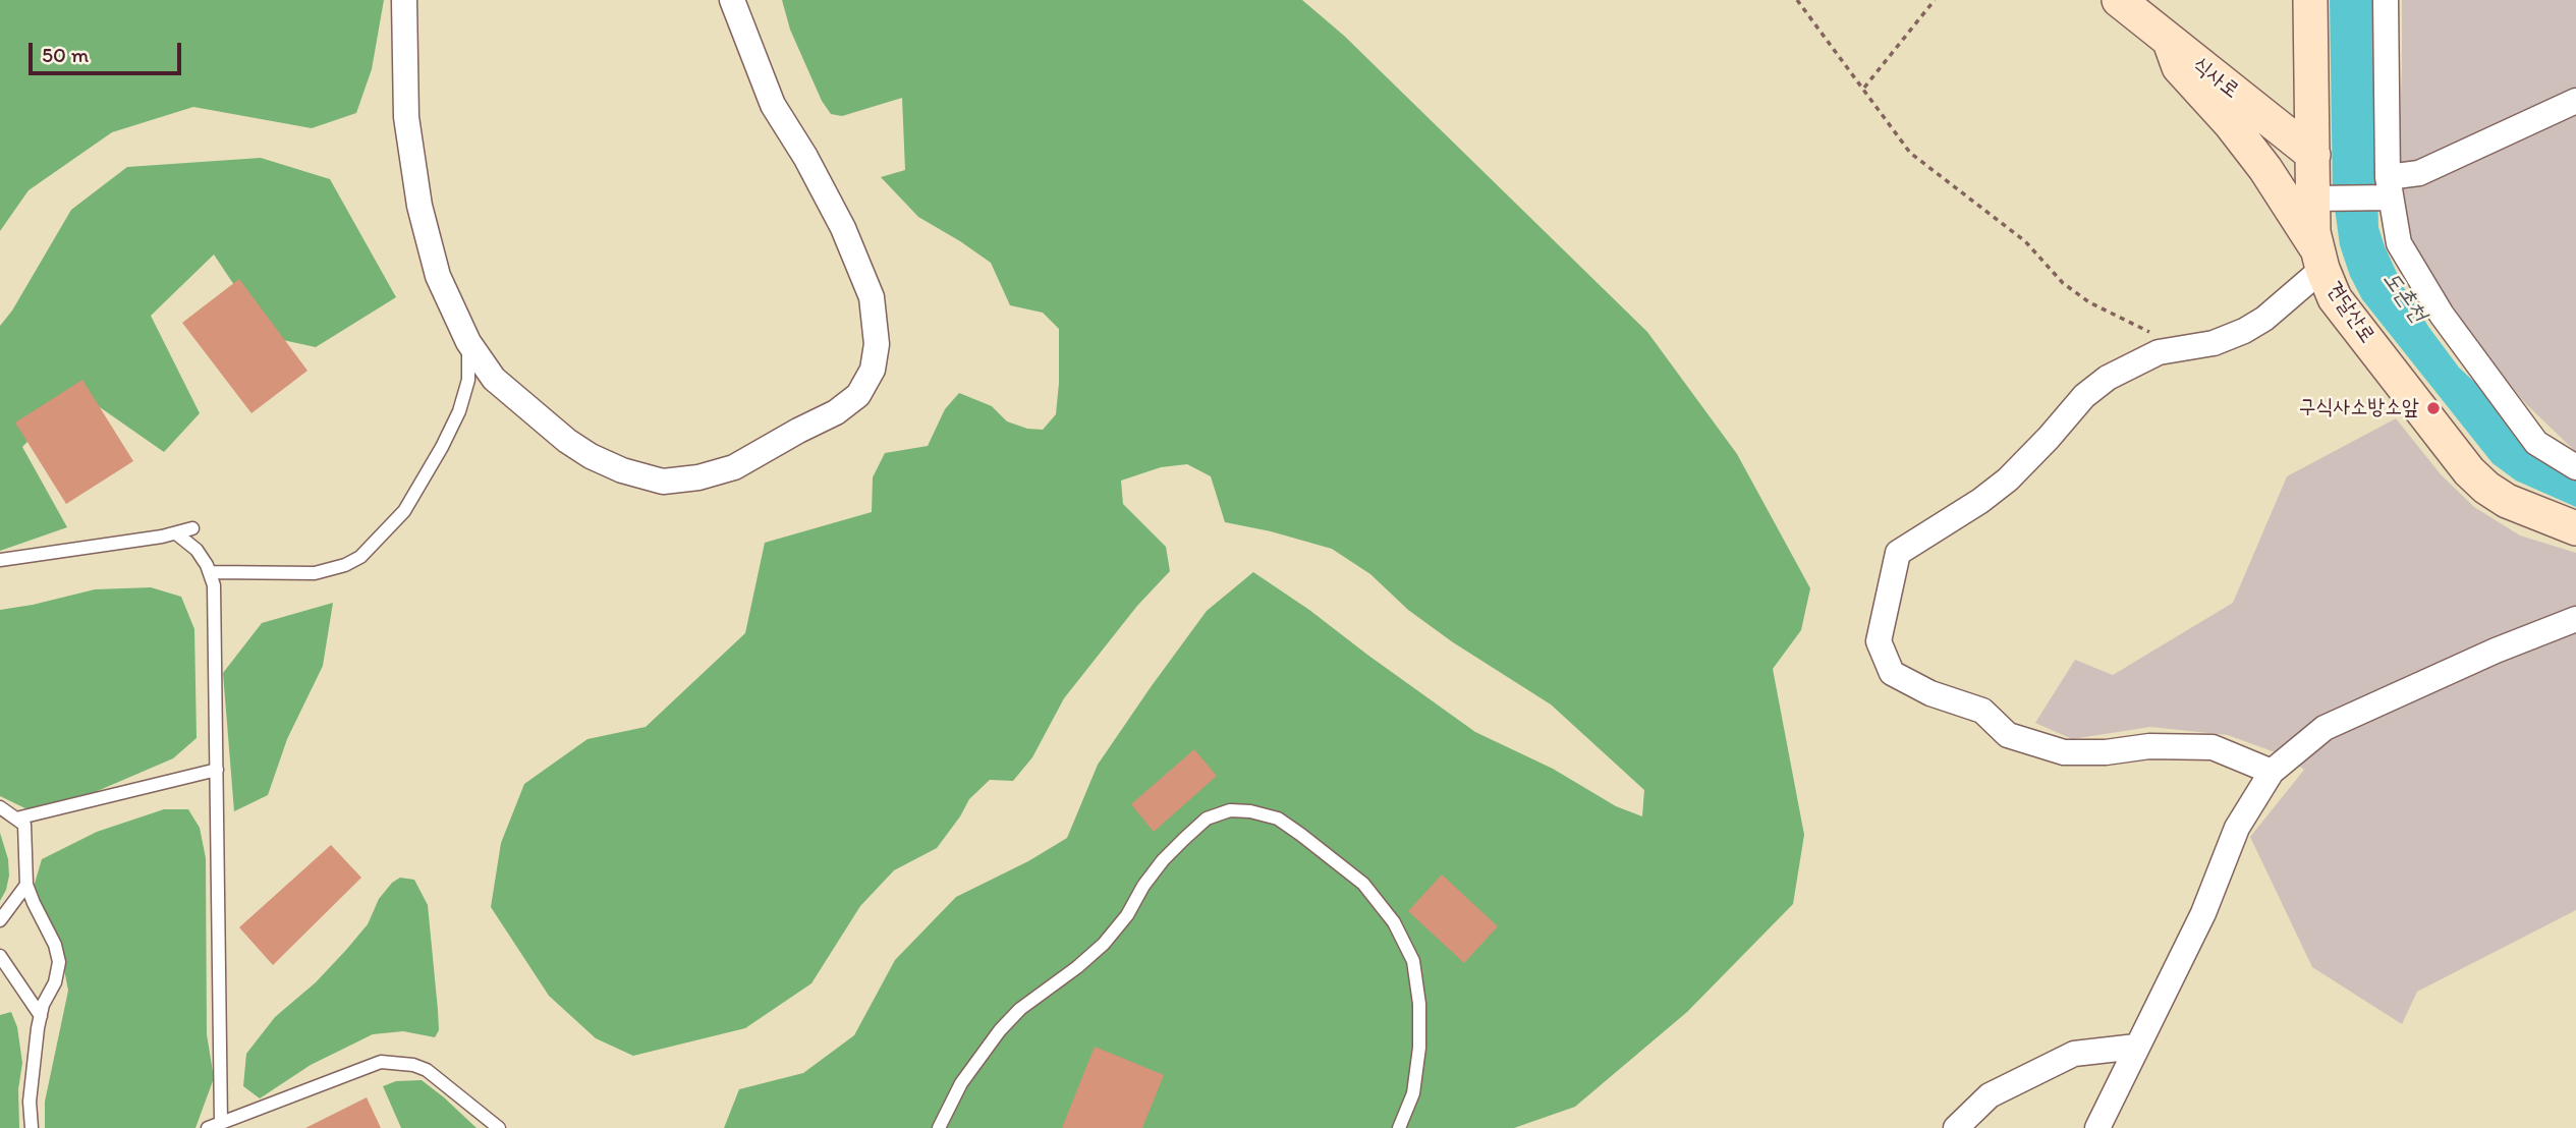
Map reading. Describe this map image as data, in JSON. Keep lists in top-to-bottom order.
{
  "streets": {
    "street": ["식사로", "견달산로"]
  },
  "crossings": [
    ["식사로", "견달산로"]
  ],
  "water": ["도촌천"],
  "places": ["구식사소방소앞"],
  "scale_bar": "50 m"
}
